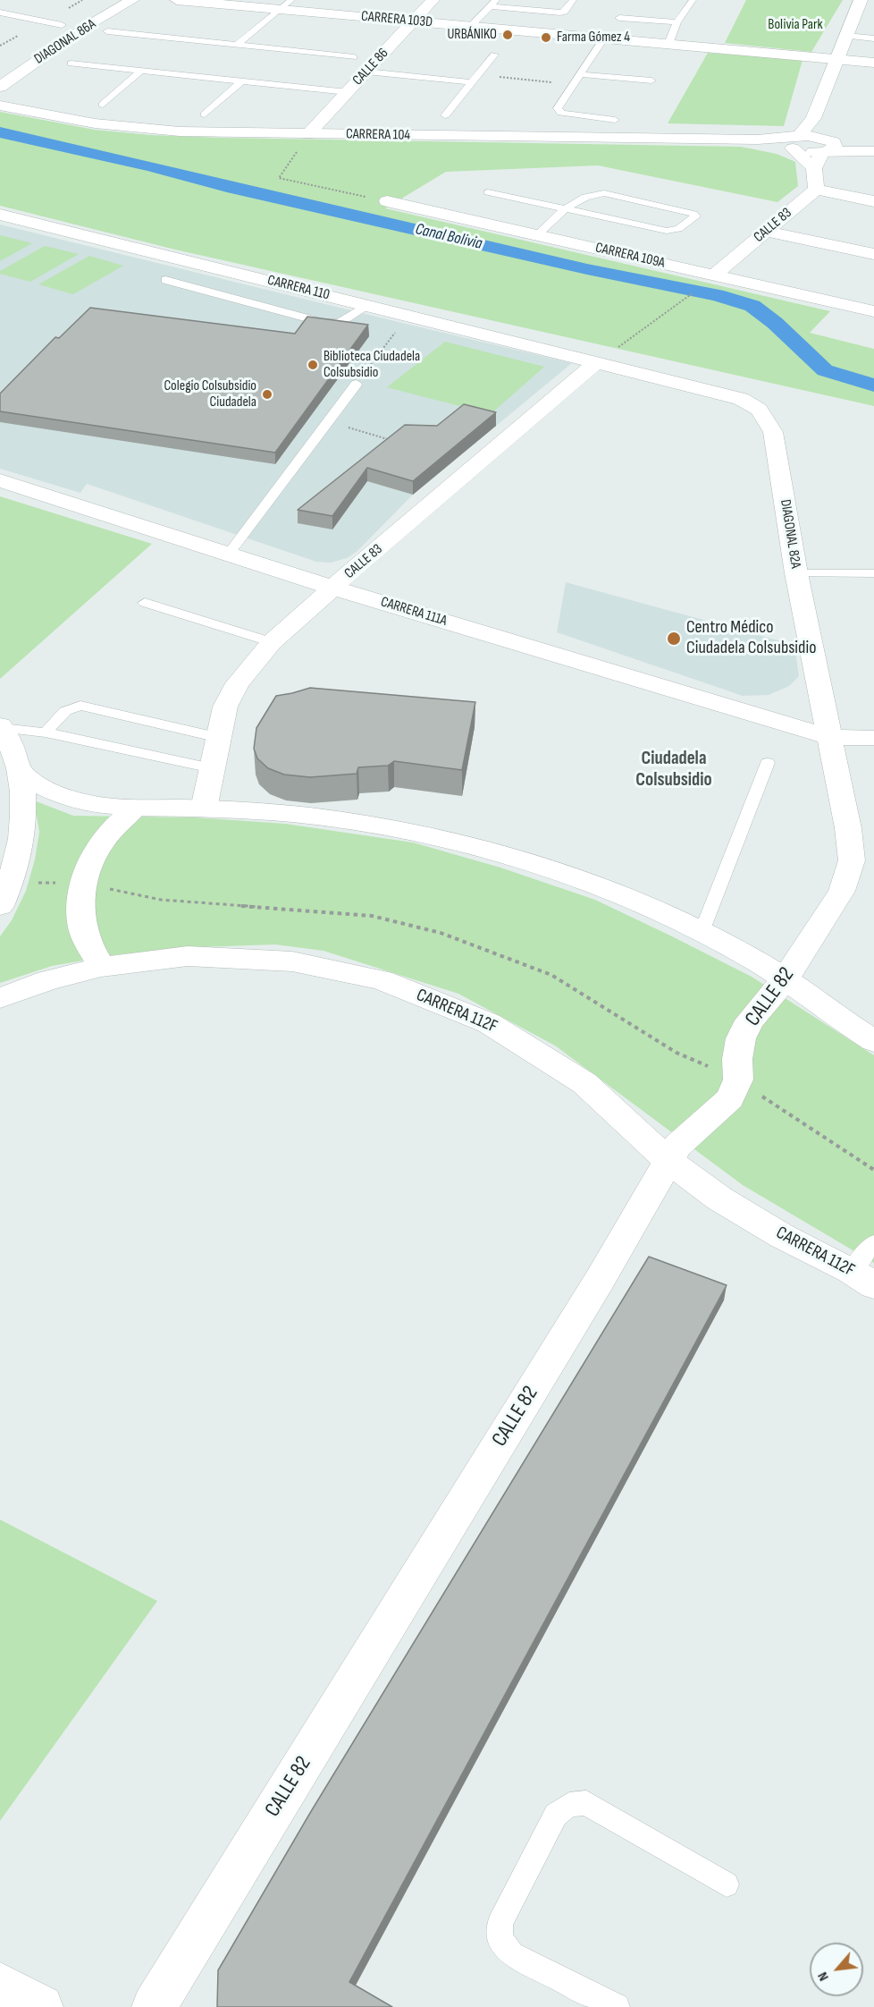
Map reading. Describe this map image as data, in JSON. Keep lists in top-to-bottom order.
{
  "streets": {
    "street": [
      "CARRERA 103D",
      "DIAGONAL 86A",
      "CALLE 86",
      "CARRERA 104",
      "CALLE 83",
      "CARRERA 109A",
      "CARRERA 110",
      "DIAGONAL 82A",
      "CARRERA 111A",
      "CALLE 82",
      "CARRERA 112F"
    ]
  },
  "crossings": [
    ["CARRERA 103D", "CALLE 86"],
    ["CALLE 86", "CARRERA 104"],
    ["CALLE 83", "CARRERA 109A"],
    ["CALLE 83", "CARRERA 110"],
    ["CALLE 83", "DIAGONAL 82A"],
    ["CALLE 83", "CARRERA 111A"],
    ["CARRERA 110", "DIAGONAL 82A"],
    ["DIAGONAL 82A", "CARRERA 111A"],
    ["DIAGONAL 82A", "CALLE 82"],
    ["CALLE 82", "CARRERA 112F"]
  ],
  "districts": ["Ciudadela Colsubsidio"],
  "water": ["Canal Bolivia"],
  "parks": ["Bolivia Park"],
  "places": [
    "URBÁNIKO",
    "Farma Gómez 4",
    "Biblioteca Ciudadela Colsubsidio",
    "Colegio Colsubsidio Ciudadela",
    "Centro Médico Ciudadela Colsubsidio"
  ],
  "north": "bottom left"
}
